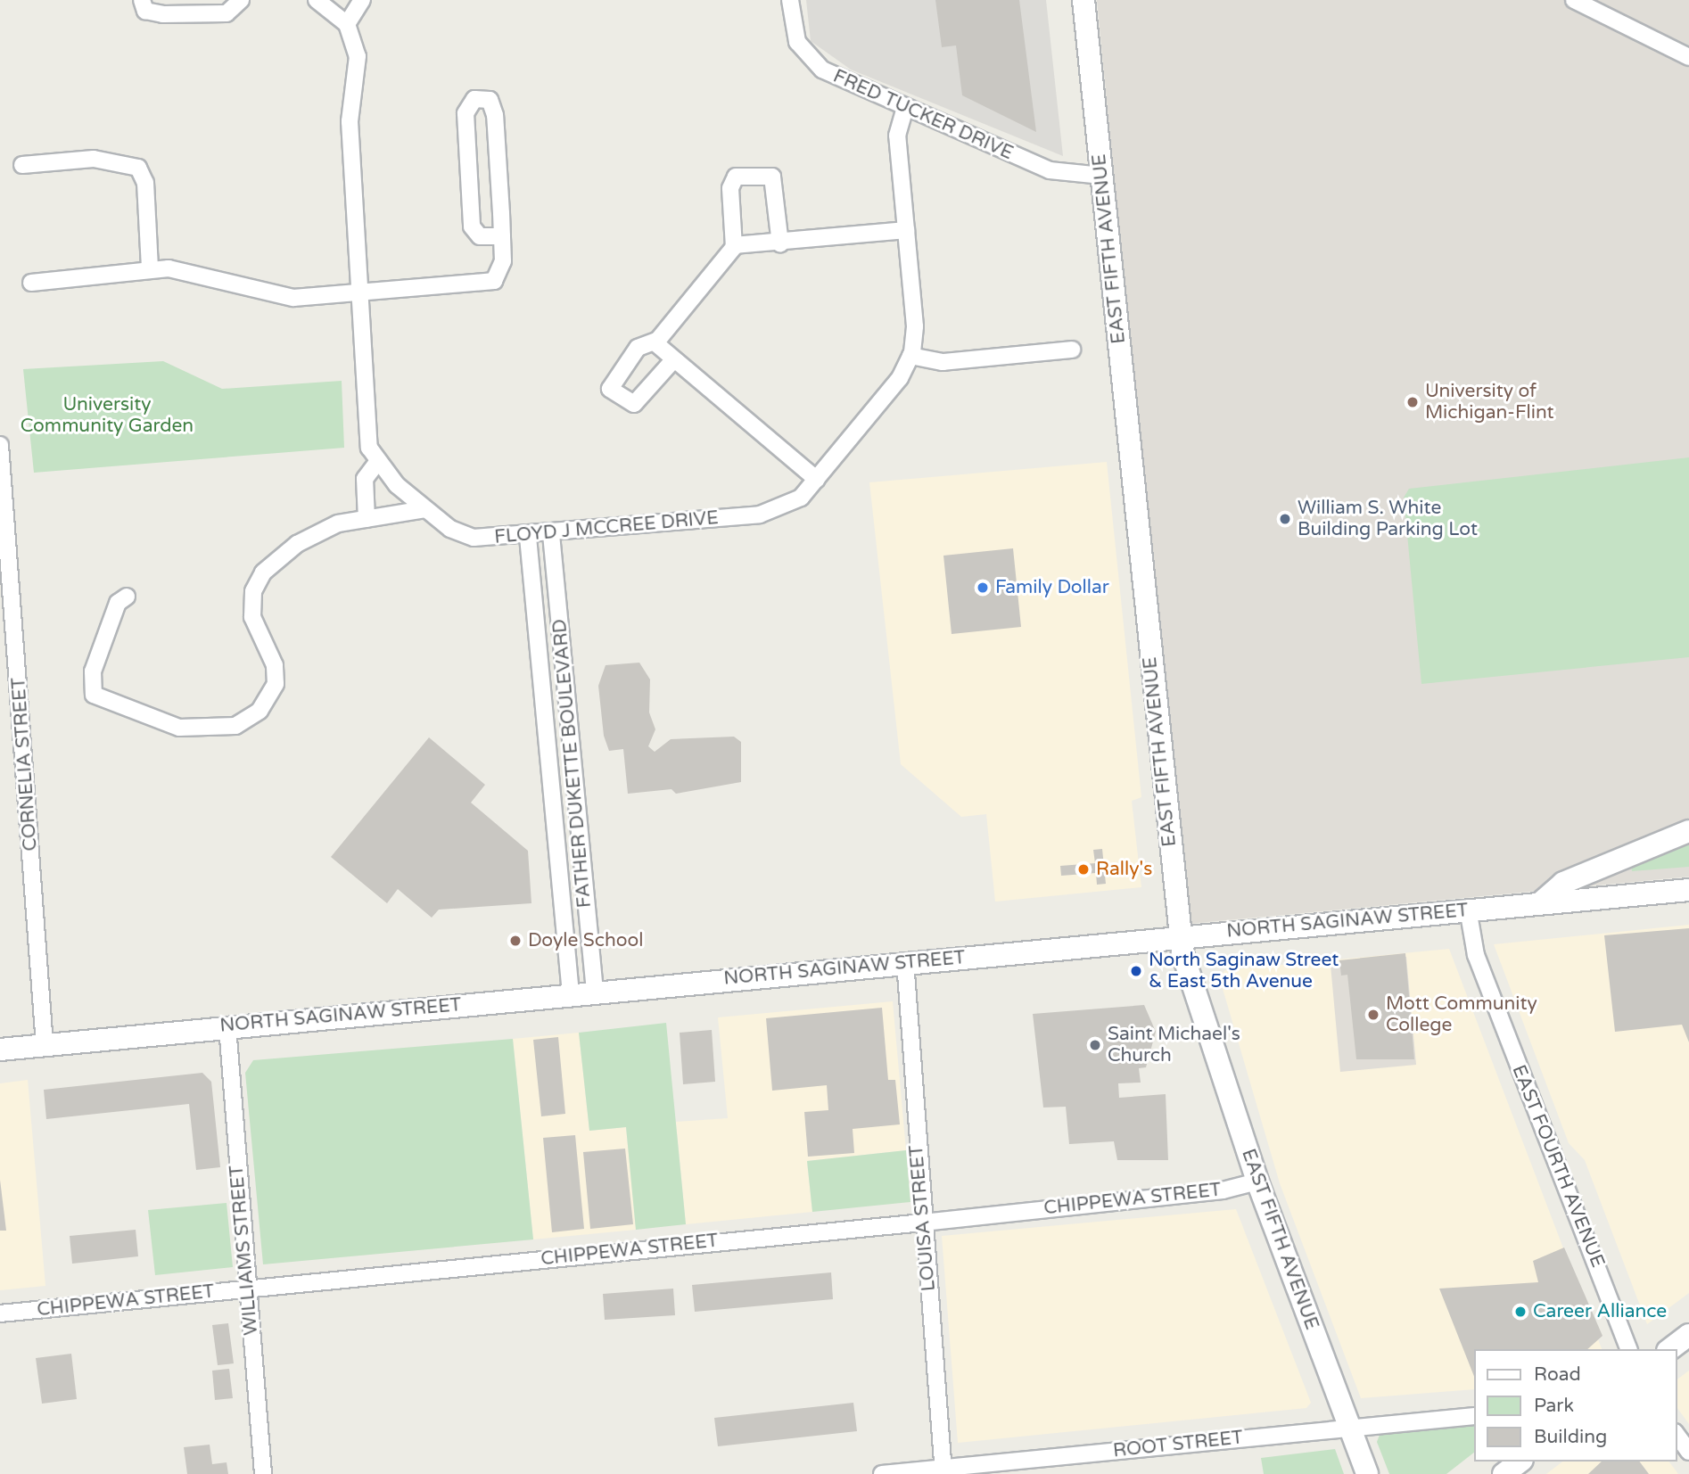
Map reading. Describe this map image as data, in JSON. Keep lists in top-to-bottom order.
{
  "streets": {
    "main road": ["EAST FIFTH AVENUE", "NORTH SAGINAW STREET"],
    "street": [
      "FRED TUCKER DRIVE",
      "FLOYD J MCCREE DRIVE",
      "FATHER DUKETTE BOULEVARD",
      "CORNELIA STREET",
      "EAST FOURTH AVENUE",
      "CHIPPEWA STREET",
      "LOUISA STREET",
      "WILLIAMS STREET",
      "ROOT STREET"
    ]
  },
  "crossings": [
    ["FRED TUCKER DRIVE", "EAST FIFTH AVENUE"],
    ["FRED TUCKER DRIVE", "FLOYD J MCCREE DRIVE"],
    ["EAST FIFTH AVENUE", "NORTH SAGINAW STREET"],
    ["EAST FIFTH AVENUE", "CHIPPEWA STREET"],
    ["EAST FIFTH AVENUE", "ROOT STREET"],
    ["FLOYD J MCCREE DRIVE", "FATHER DUKETTE BOULEVARD"],
    ["FATHER DUKETTE BOULEVARD", "NORTH SAGINAW STREET"],
    ["CORNELIA STREET", "NORTH SAGINAW STREET"],
    ["NORTH SAGINAW STREET", "EAST FOURTH AVENUE"],
    ["NORTH SAGINAW STREET", "LOUISA STREET"],
    ["NORTH SAGINAW STREET", "WILLIAMS STREET"],
    ["CHIPPEWA STREET", "LOUISA STREET"],
    ["CHIPPEWA STREET", "WILLIAMS STREET"],
    ["LOUISA STREET", "ROOT STREET"]
  ],
  "parks": ["University Community Garden"],
  "places": [
    "University of Michigan-Flint",
    "William S. White Building Parking Lot",
    "Family Dollar",
    "Rally's",
    "Doyle School",
    "North Saginaw Street & East 5th Avenue",
    "Mott Community College",
    "Saint Michael's Church",
    "Career Alliance"
  ],
  "legend": ["Road", "Park", "Building"]
}
